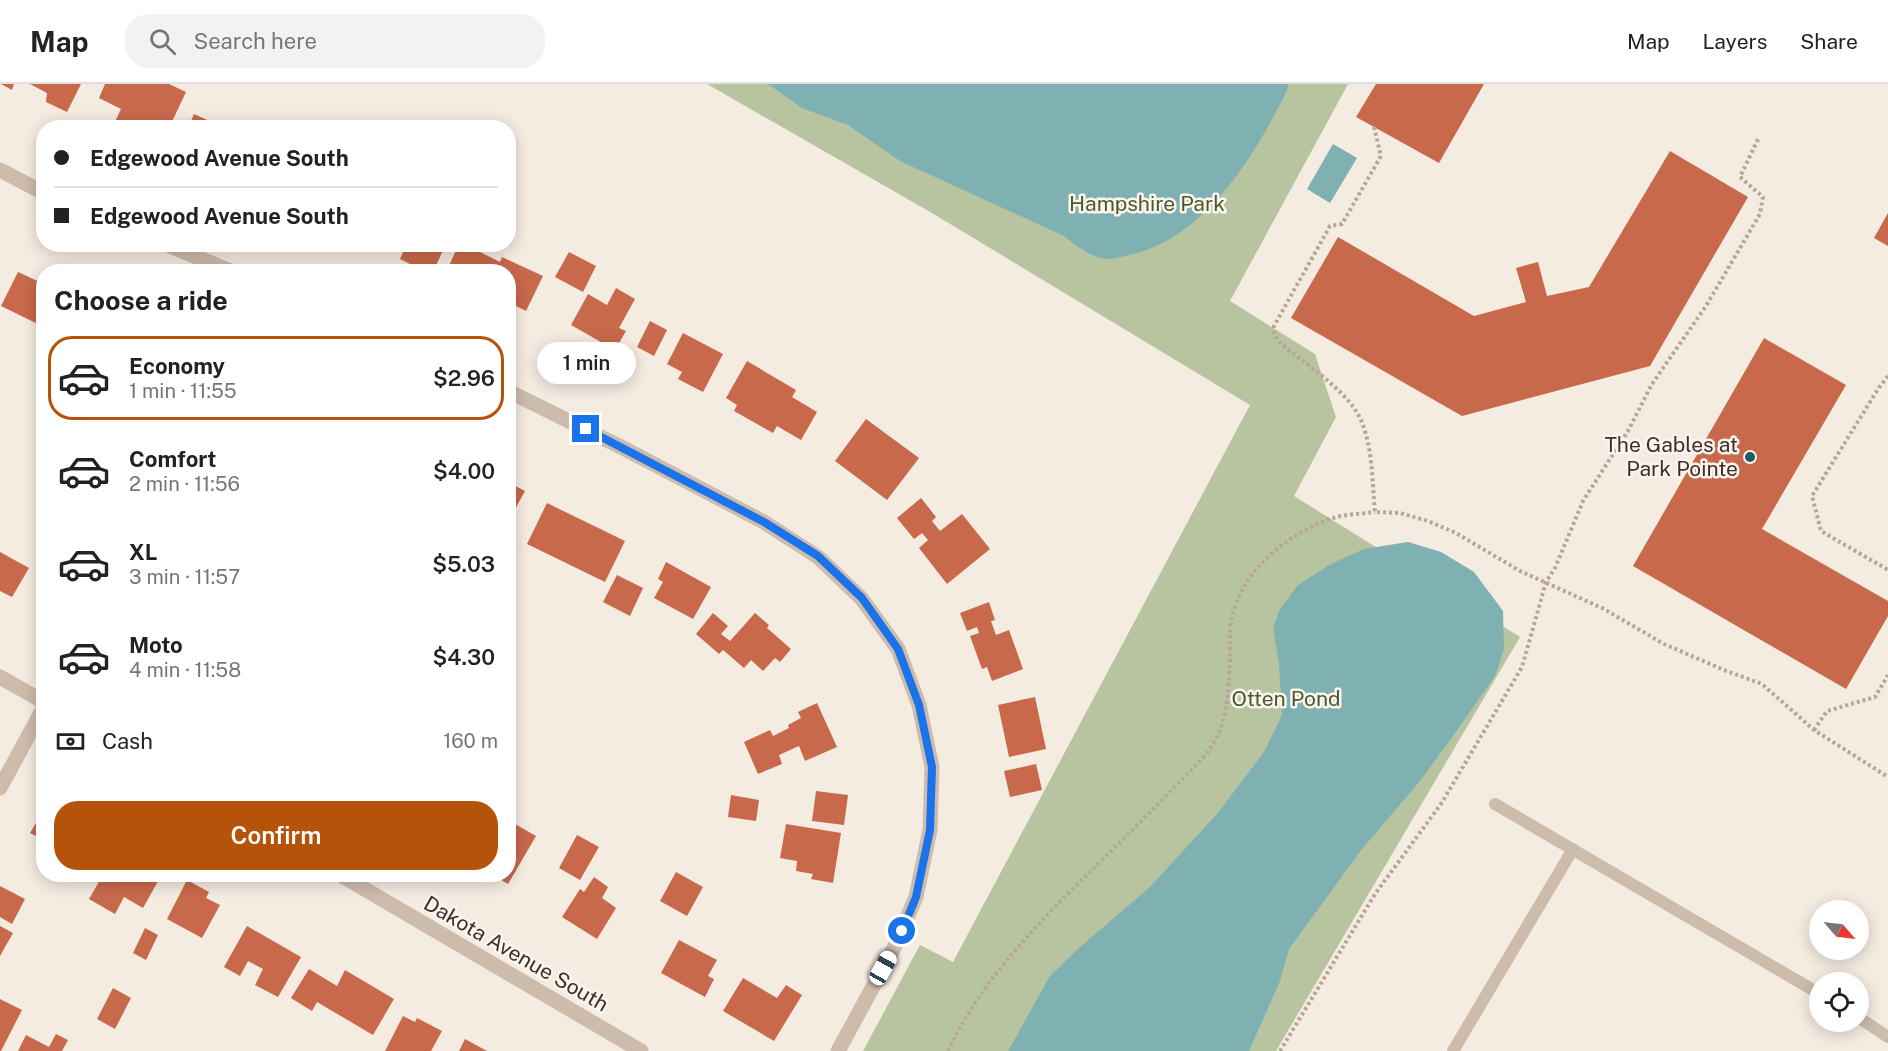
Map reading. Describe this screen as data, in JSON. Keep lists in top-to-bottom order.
{
  "streets": {
    "street": ["Dakota Avenue South"]
  },
  "parks": ["Hampshire Park", "Otten Pond"],
  "places": ["The Gables at Park Pointe"],
  "north": "bottom right",
  "page": {
    "header": "Map",
    "search": "Search here",
    "nav": ["Map", "Layers", "Share"],
    "banner": ["Edgewood Avenue South", "Edgewood Avenue South"],
    "heading": "Choose a ride",
    "list": [
      {
        "name": "Economy",
        "note": "1 min · 11:55",
        "value": "$2.96"
      },
      {
        "name": "Comfort",
        "note": "2 min · 11:56",
        "value": "$4.00"
      },
      {
        "name": "XL",
        "note": "3 min · 11:57",
        "value": "$5.03"
      },
      {
        "name": "Moto",
        "note": "4 min · 11:58",
        "value": "$4.30"
      }
    ],
    "bubble": "1 min",
    "pay": ["Cash", "160 m"],
    "buttons": "Confirm"
  }
}
